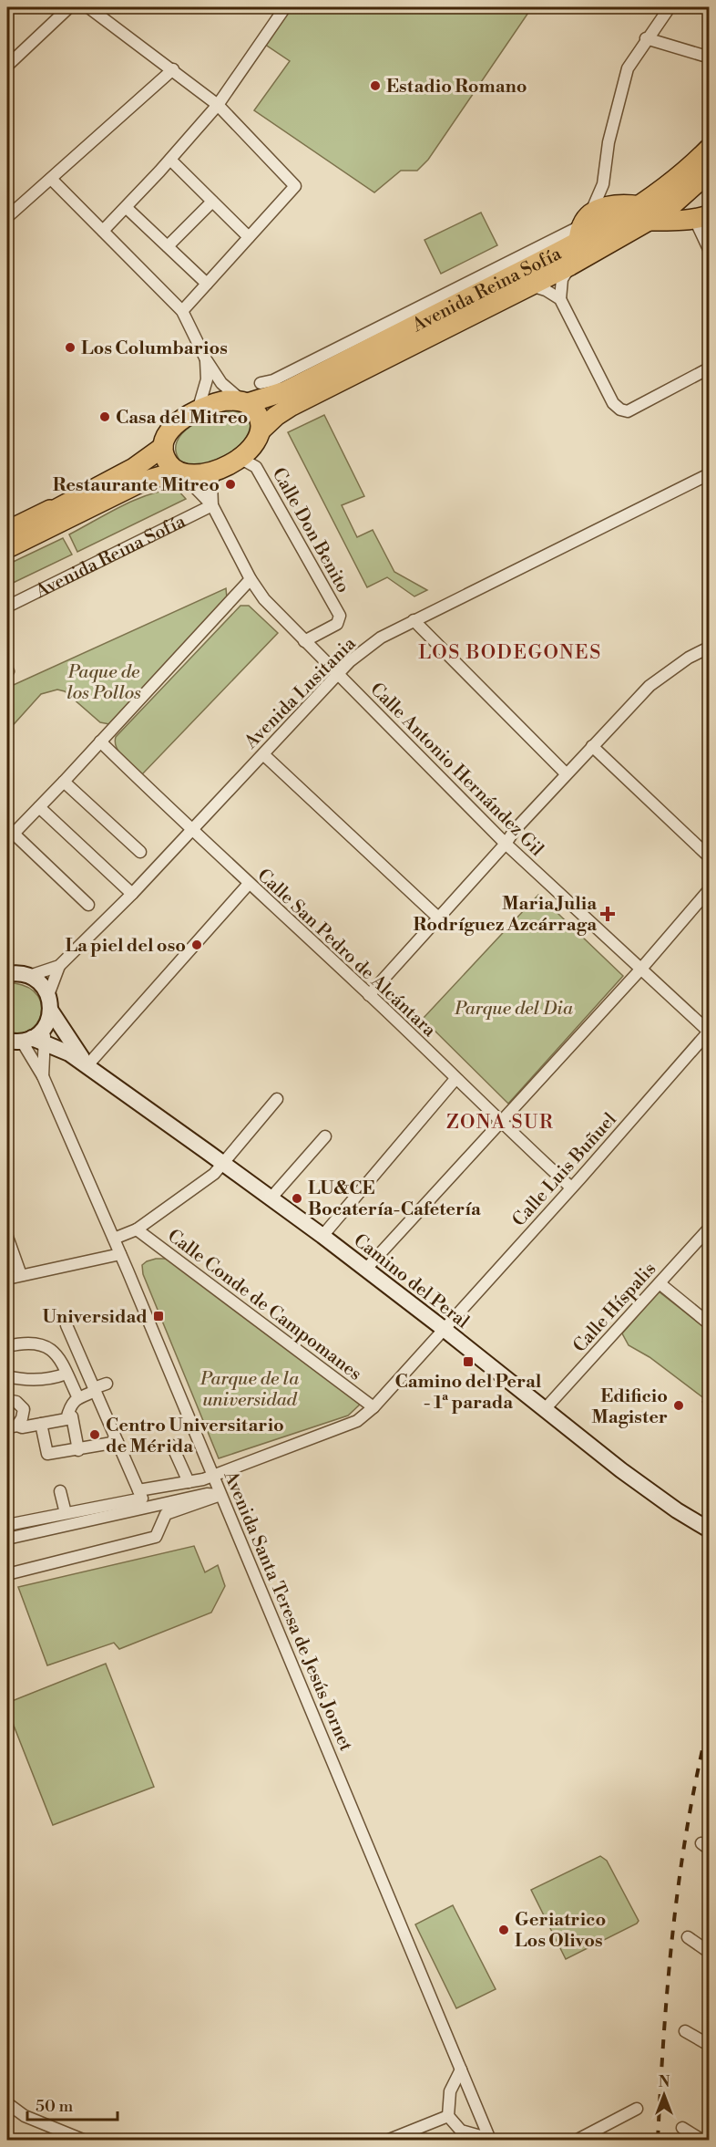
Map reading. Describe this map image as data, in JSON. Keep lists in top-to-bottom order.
{
  "streets": {
    "highway": ["Avenida Reina Sofía"],
    "street": [
      "Calle Don Benito",
      "Avenida Lusitania",
      "Calle Antonio Hernández Gil",
      "Calle San Pedro de Alcántara",
      "Calle Luis Buñuel",
      "Camino del Peral",
      "Calle Conde de Campomanes",
      "Calle Híspalis",
      "Avenida Santa Teresa de Jesús Jornet"
    ]
  },
  "crossings": [
    ["Avenida Reina Sofía", "Calle Don Benito"],
    ["Avenida Reina Sofía", "Calle Antonio Hernández Gil"],
    ["Calle Don Benito", "Calle Antonio Hernández Gil"],
    ["Avenida Lusitania", "Calle Antonio Hernández Gil"],
    ["Avenida Lusitania", "Calle San Pedro de Alcántara"],
    ["Avenida Lusitania", "Camino del Peral"],
    ["Calle Antonio Hernández Gil", "Calle Luis Buñuel"],
    ["Calle San Pedro de Alcántara", "Calle Luis Buñuel"],
    ["Calle Luis Buñuel", "Camino del Peral"],
    ["Calle Luis Buñuel", "Calle Conde de Campomanes"],
    ["Calle Luis Buñuel", "Avenida Santa Teresa de Jesús Jornet"],
    ["Camino del Peral", "Calle Híspalis"],
    ["Camino del Peral", "Avenida Santa Teresa de Jesús Jornet"]
  ],
  "districts": ["LOS BODEGONES", "ZONA SUR"],
  "parks": ["Paque de los Pollos", "Parque del Dia", "Parque de la universidad"],
  "places": {
    "other": [
      "Estadio Romano",
      "Los Columbarios",
      "Casa del Mitreo",
      "Restaurante Mitreo",
      "La piel del oso",
      "LU&CE Bocatería-Cafetería",
      "Edificio Magister",
      "Centro Universitario de Mérida",
      "Geriatrico Los Olivos"
    ],
    "health": ["Maria Julia Rodríguez Azcárraga"],
    "transit": ["Universidad", "Camino del Peral - 1ª parada"]
  },
  "scale_bar": "50 m",
  "north": "top"
}
